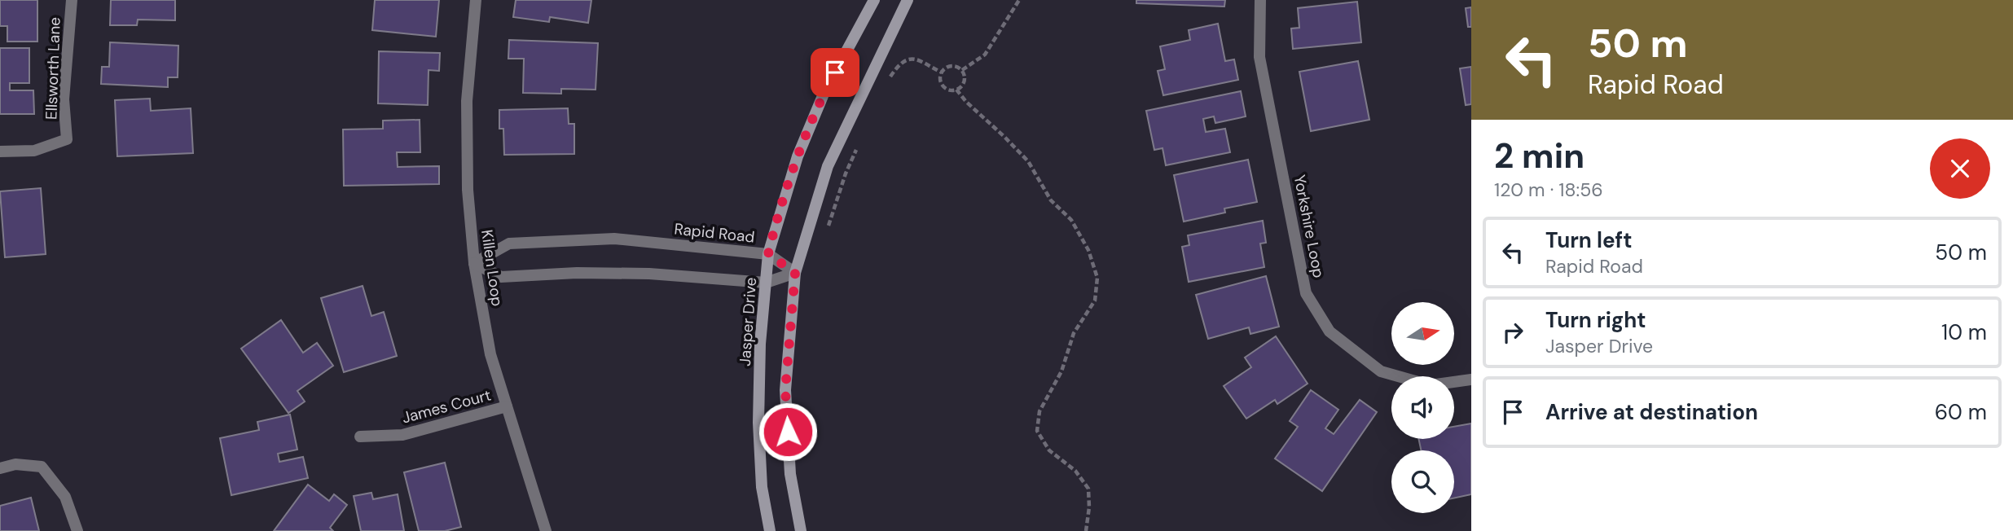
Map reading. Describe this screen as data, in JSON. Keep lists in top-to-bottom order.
{
  "streets": {
    "street": [
      "Ellsworth Lane",
      "Yorkshire Loop",
      "Rapid Road",
      "Killen Loop",
      "Jasper Drive",
      "James Court"
    ]
  },
  "crossings": [
    ["Rapid Road", "Killen Loop"],
    ["Rapid Road", "Jasper Drive"],
    ["Killen Loop", "James Court"]
  ],
  "north": "right",
  "page": {
    "turn": ["50 m", "Rapid Road"],
    "heading": ["2 min", "120 m · 18:56"],
    "list": [
      {
        "name": "Turn left",
        "note": "Rapid Road",
        "value": "50 m"
      },
      {
        "name": "Turn right",
        "note": "Jasper Drive",
        "value": "10 m"
      },
      {
        "name": "Arrive at destination",
        "value": "60 m"
      }
    ]
  }
}
